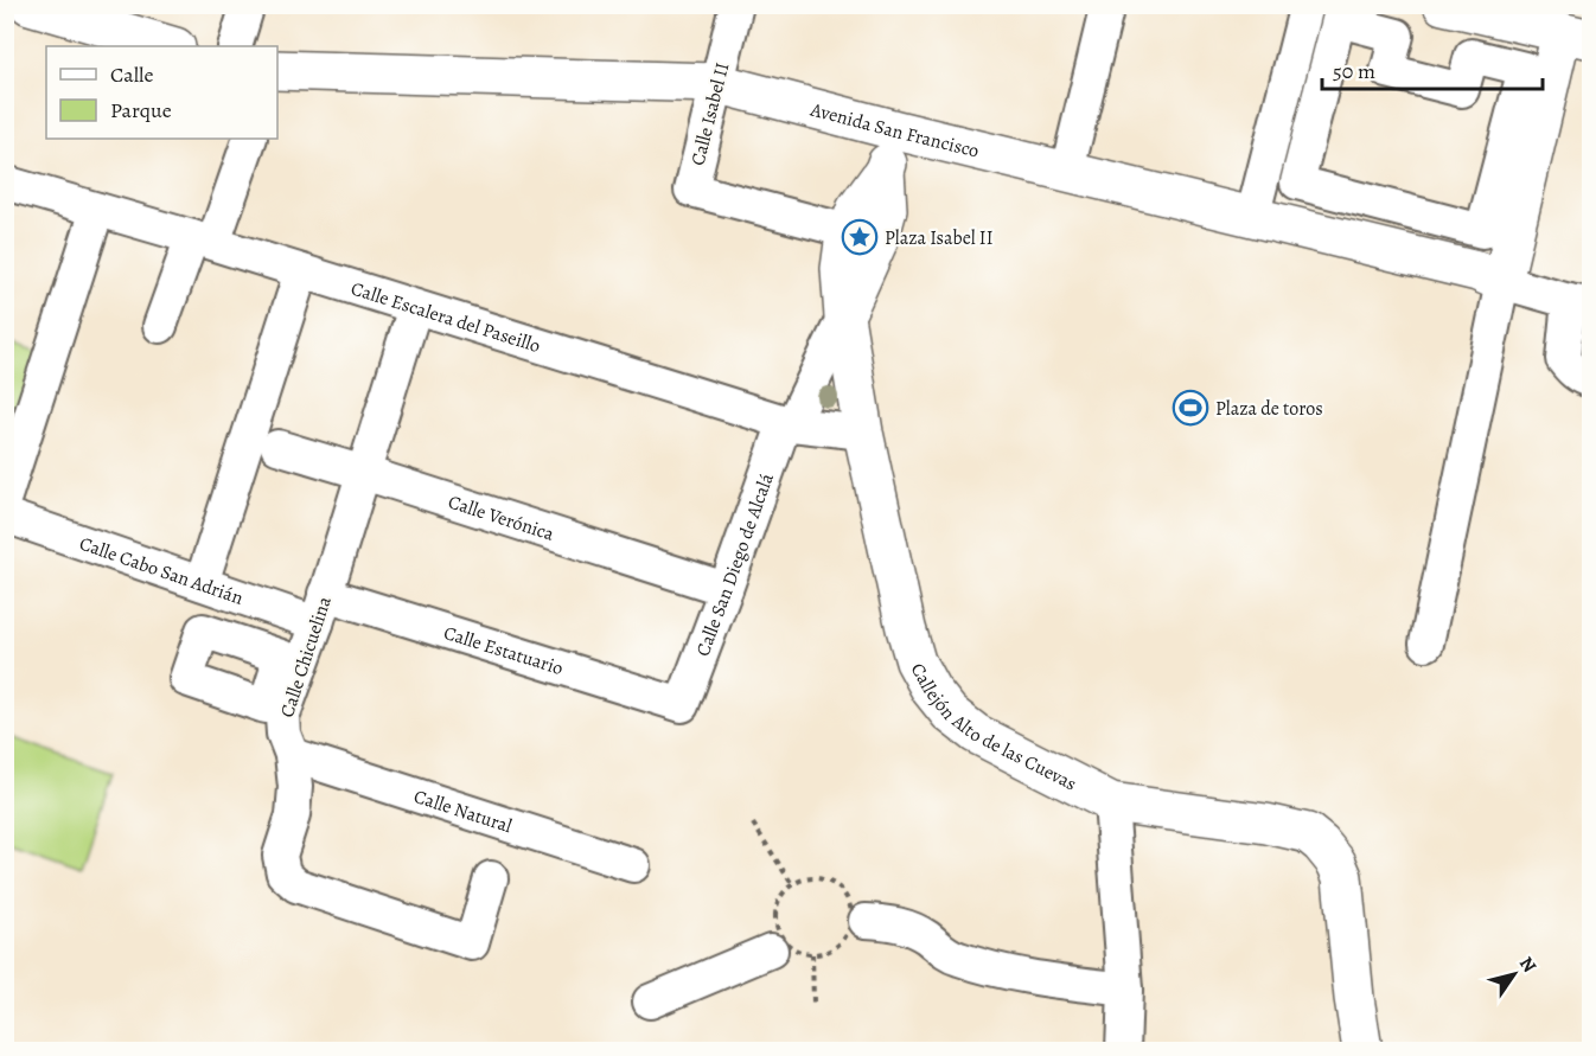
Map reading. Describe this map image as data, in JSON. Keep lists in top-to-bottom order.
{
  "streets": {
    "street": [
      "Calle Isabel II",
      "Avenida San Francisco",
      "Calle Escalera del Paseillo",
      "Calle Verónica",
      "Calle San Diego de Alcalá",
      "Calle Cabo San Adrián",
      "Calle Estatuario",
      "Calle Chicuelina",
      "Callejón Alto de las Cuevas",
      "Calle Natural"
    ]
  },
  "crossings": [
    ["Calle Isabel II", "Avenida San Francisco"],
    ["Calle Escalera del Paseillo", "Calle San Diego de Alcalá"],
    ["Calle Escalera del Paseillo", "Calle Chicuelina"],
    ["Calle Verónica", "Calle San Diego de Alcalá"],
    ["Calle Verónica", "Calle Chicuelina"],
    ["Calle San Diego de Alcalá", "Calle Estatuario"],
    ["Calle Cabo San Adrián", "Calle Estatuario"],
    ["Calle Cabo San Adrián", "Calle Chicuelina"],
    ["Calle Estatuario", "Calle Chicuelina"],
    ["Calle Chicuelina", "Calle Natural"]
  ],
  "places": {
    "place": ["Plaza Isabel II"],
    "sports": ["Plaza de toros"]
  },
  "legend": ["Calle", "Parque"],
  "scale_bar": "50 m",
  "north": "top right"
}
